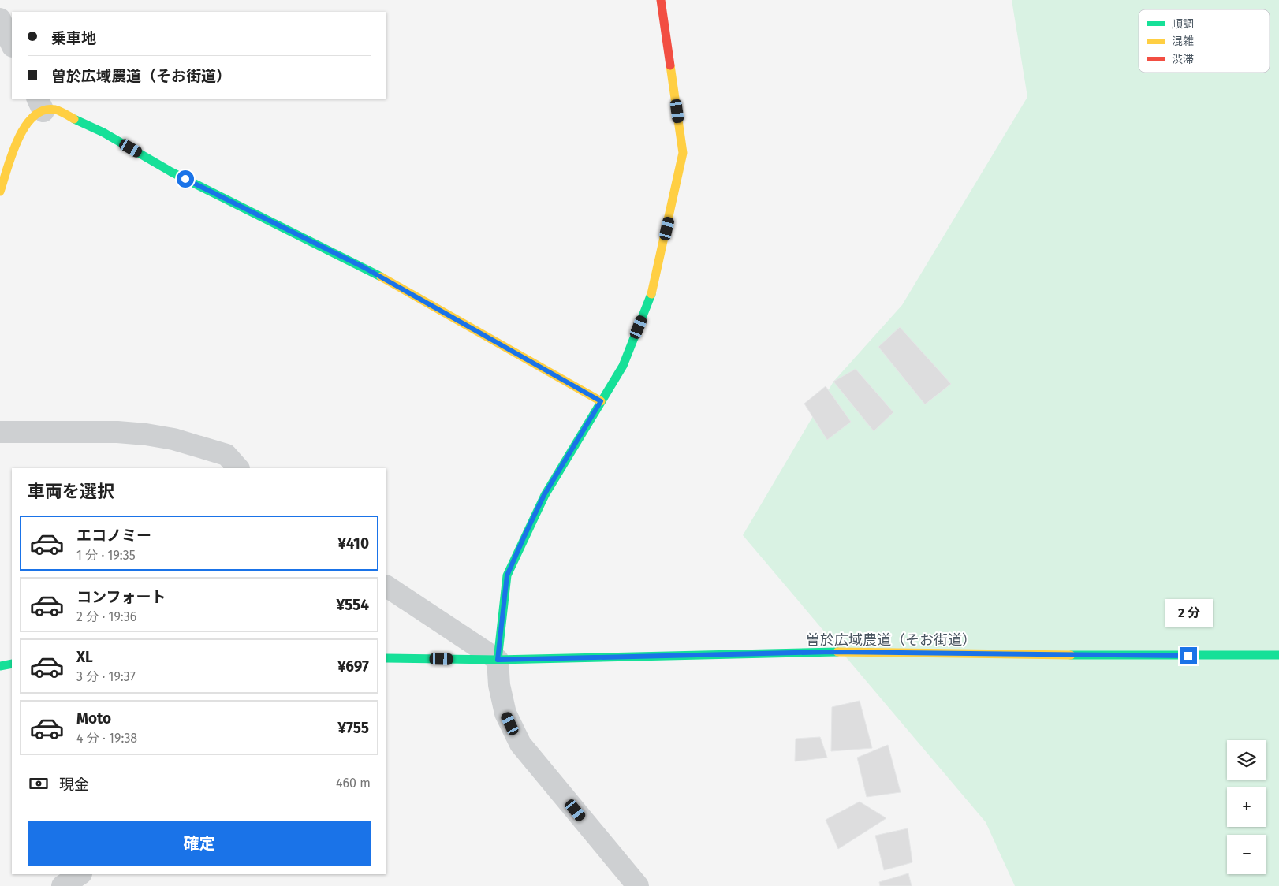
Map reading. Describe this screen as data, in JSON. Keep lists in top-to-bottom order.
{
  "streets": {
    "street": ["曽於広域農道（そお街道）"]
  },
  "legend": ["順調", "混雑", "渋滞"],
  "page": {
    "banner": ["乗車地", "曽於広域農道（そお街道）"],
    "heading": "車両を選択",
    "list": [
      {
        "name": "エコノミー",
        "note": "1 分 · 19:35",
        "value": "¥410"
      },
      {
        "name": "コンフォート",
        "note": "2 分 · 19:36",
        "value": "¥554"
      },
      {
        "name": "XL",
        "note": "3 分 · 19:37",
        "value": "¥697"
      },
      {
        "name": "Moto",
        "note": "4 分 · 19:38",
        "value": "¥755"
      }
    ],
    "bubble": "2 分",
    "map_buttons": ["+", "−"],
    "pay": ["現金", "460 m"],
    "buttons": "確定"
  }
}
